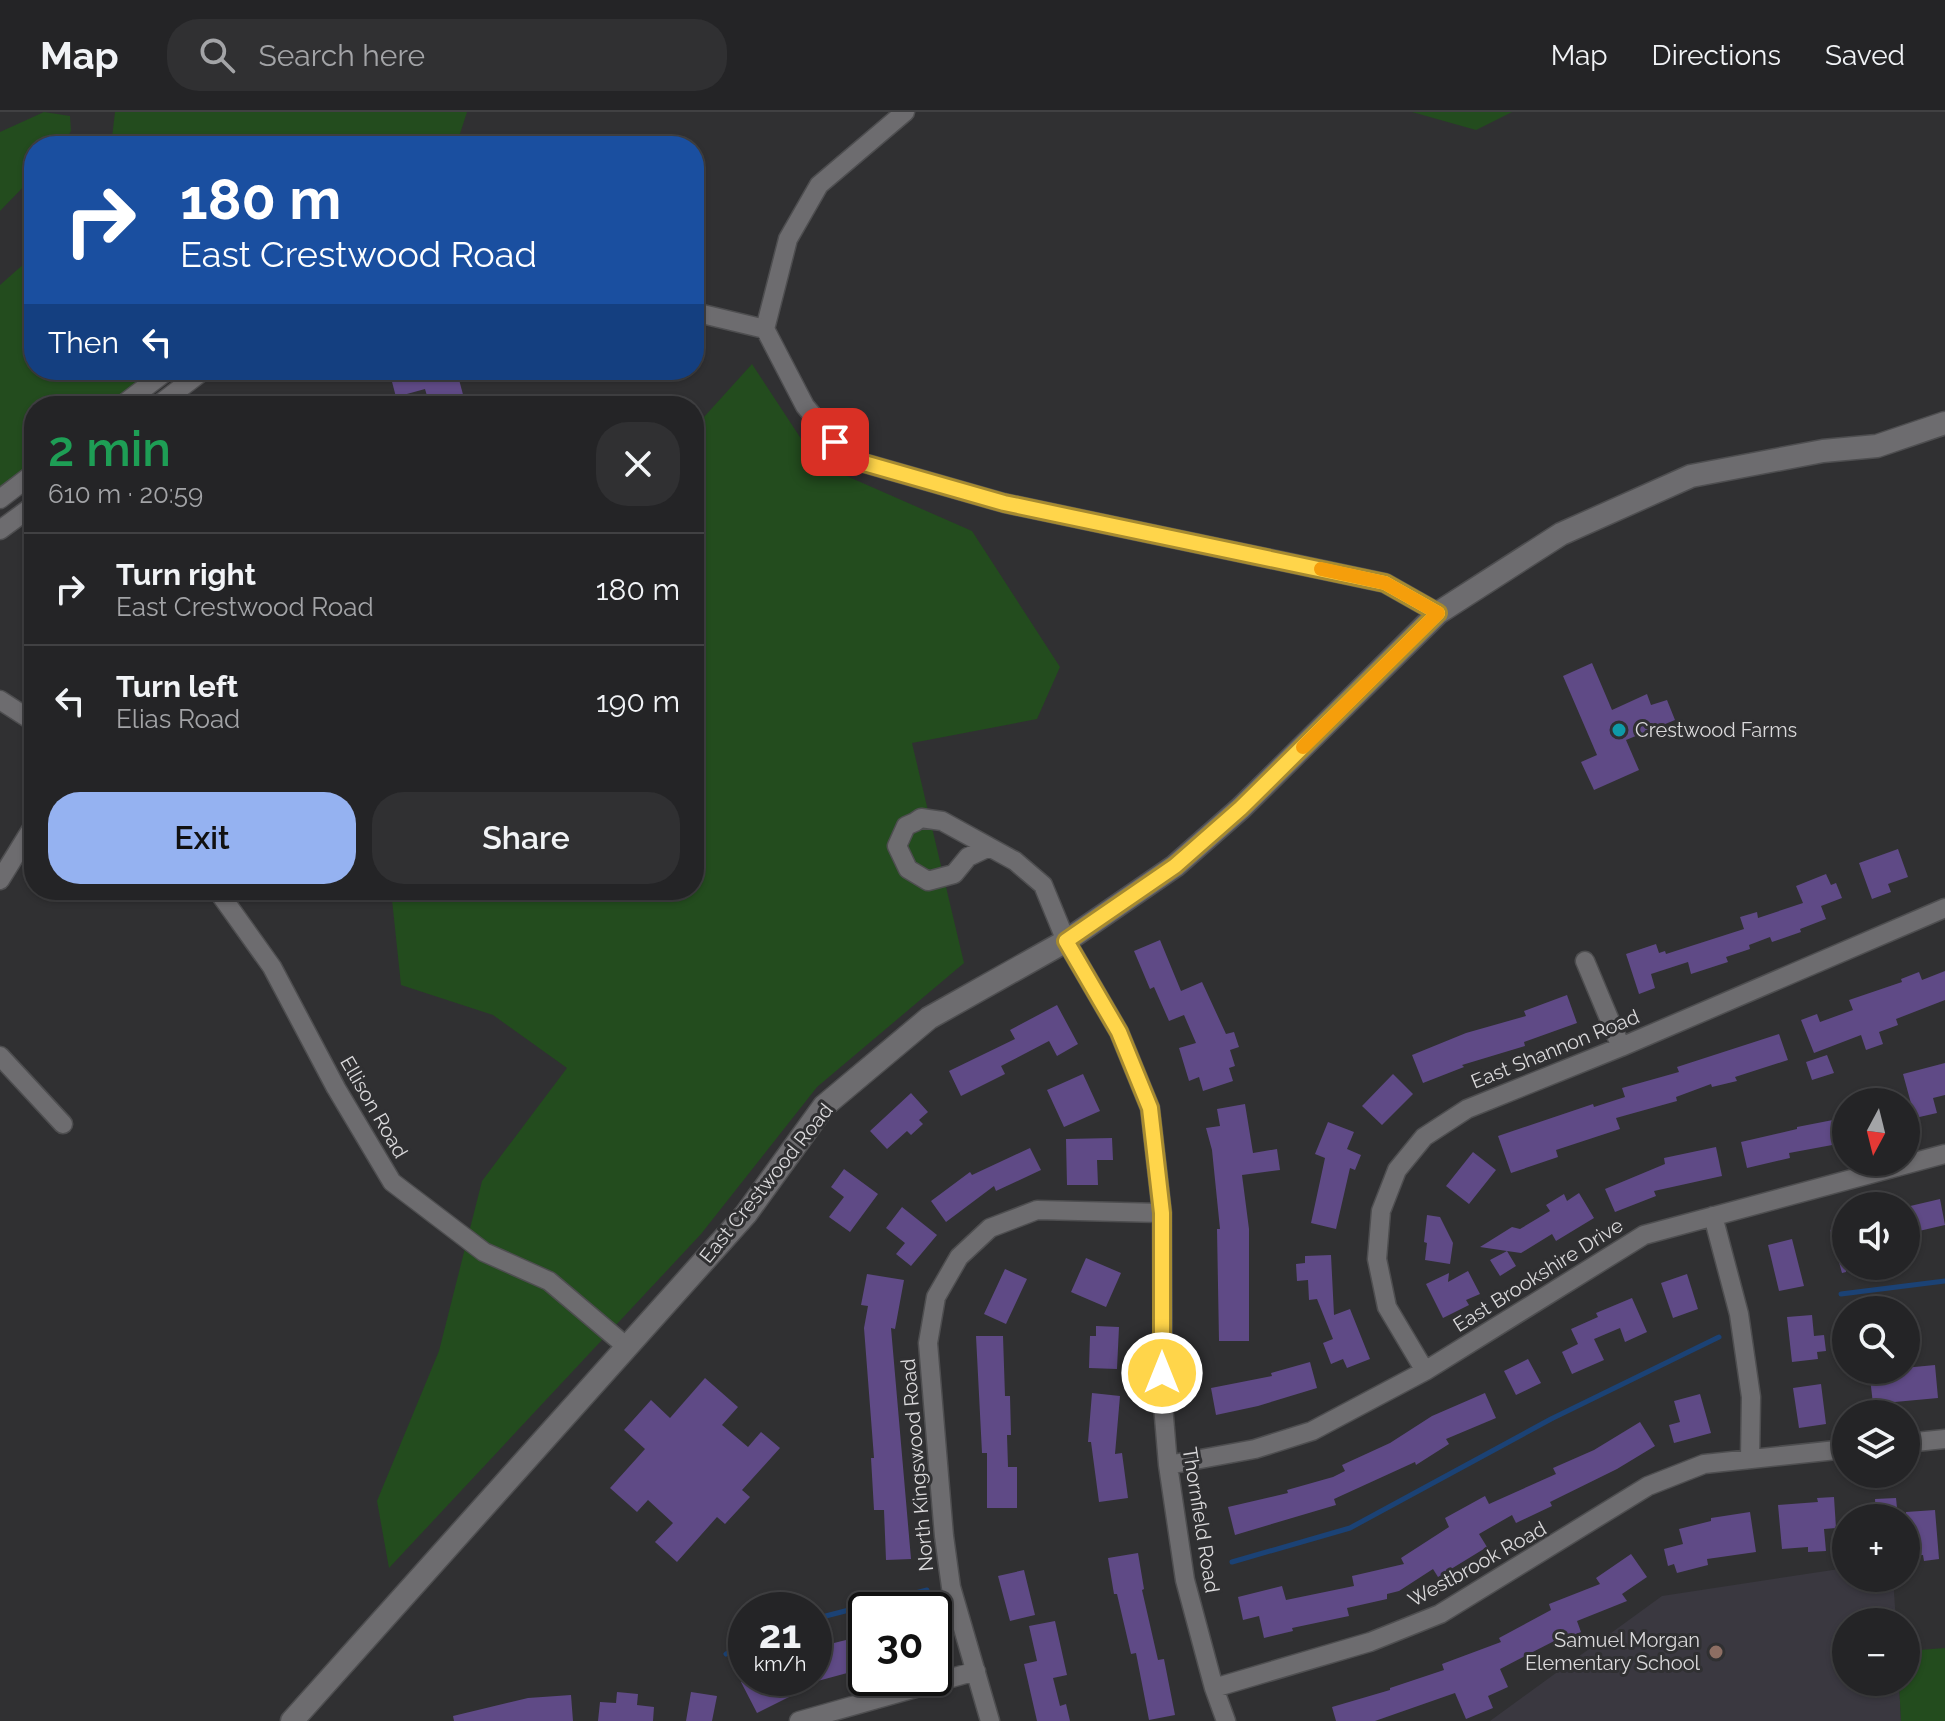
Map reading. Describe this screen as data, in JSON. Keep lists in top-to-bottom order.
{
  "streets": {
    "street": [
      "East Shannon Road",
      "Ellison Road",
      "East Crestwood Road",
      "East Brookshire Drive",
      "North Kingswood Road",
      "Thornfield Road",
      "Westbrook Road"
    ]
  },
  "crossings": [
    ["East Shannon Road", "East Brookshire Drive"],
    ["Ellison Road", "East Crestwood Road"],
    ["East Crestwood Road", "Thornfield Road"],
    ["East Brookshire Drive", "Thornfield Road"],
    ["North Kingswood Road", "Thornfield Road"],
    ["Thornfield Road", "Westbrook Road"]
  ],
  "places": ["Crestwood Farms", "Samuel Morgan Elementary School"],
  "north": "bottom",
  "page": {
    "header": "Map",
    "search": "Search here",
    "nav": ["Map", "Directions", "Saved"],
    "turn": ["180 m", "East Crestwood Road"],
    "then": "Then",
    "heading": ["2 min", "610 m · 20:59"],
    "list": [
      {
        "name": "Turn right",
        "note": "East Crestwood Road",
        "value": "180 m"
      },
      {
        "name": "Turn left",
        "note": "Elias Road",
        "value": "190 m"
      }
    ],
    "buttons": ["Exit", "Share"],
    "map_buttons": ["+", "−"],
    "speed": "21 km/h",
    "limit": "30"
  }
}
